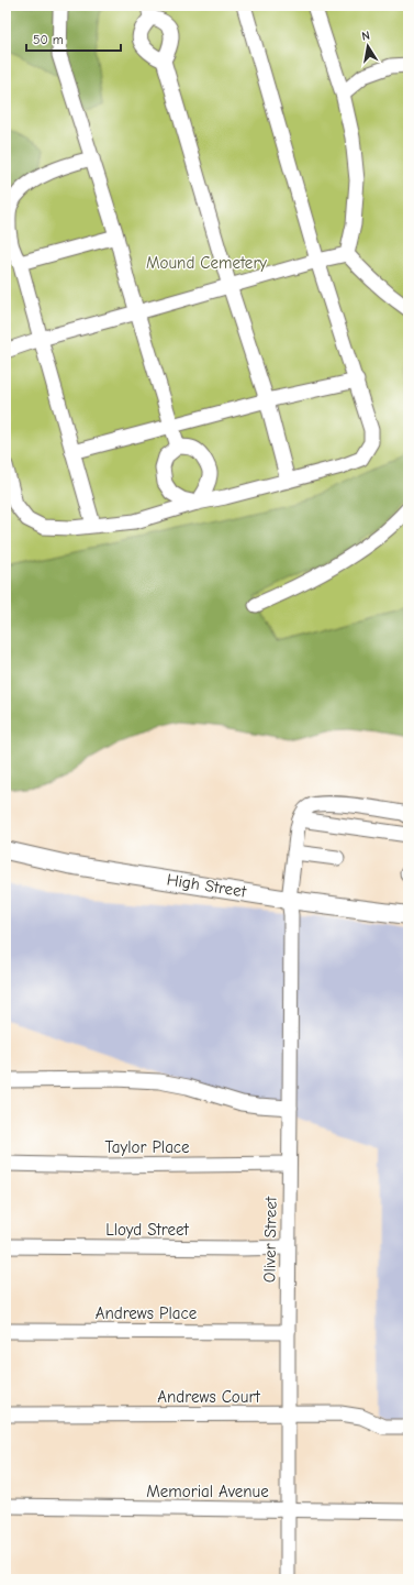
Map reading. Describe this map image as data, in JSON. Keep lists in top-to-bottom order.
{
  "streets": {
    "main road": ["High Street"],
    "street": [
      "Taylor Place",
      "Lloyd Street",
      "Oliver Street",
      "Andrews Place",
      "Andrews Court",
      "Memorial Avenue"
    ]
  },
  "crossings": [
    ["High Street", "Oliver Street"],
    ["Taylor Place", "Oliver Street"],
    ["Lloyd Street", "Oliver Street"],
    ["Oliver Street", "Andrews Place"],
    ["Oliver Street", "Andrews Court"],
    ["Oliver Street", "Memorial Avenue"]
  ],
  "parks": ["Mound Cemetery"],
  "scale_bar": "50 m",
  "north": "top"
}
